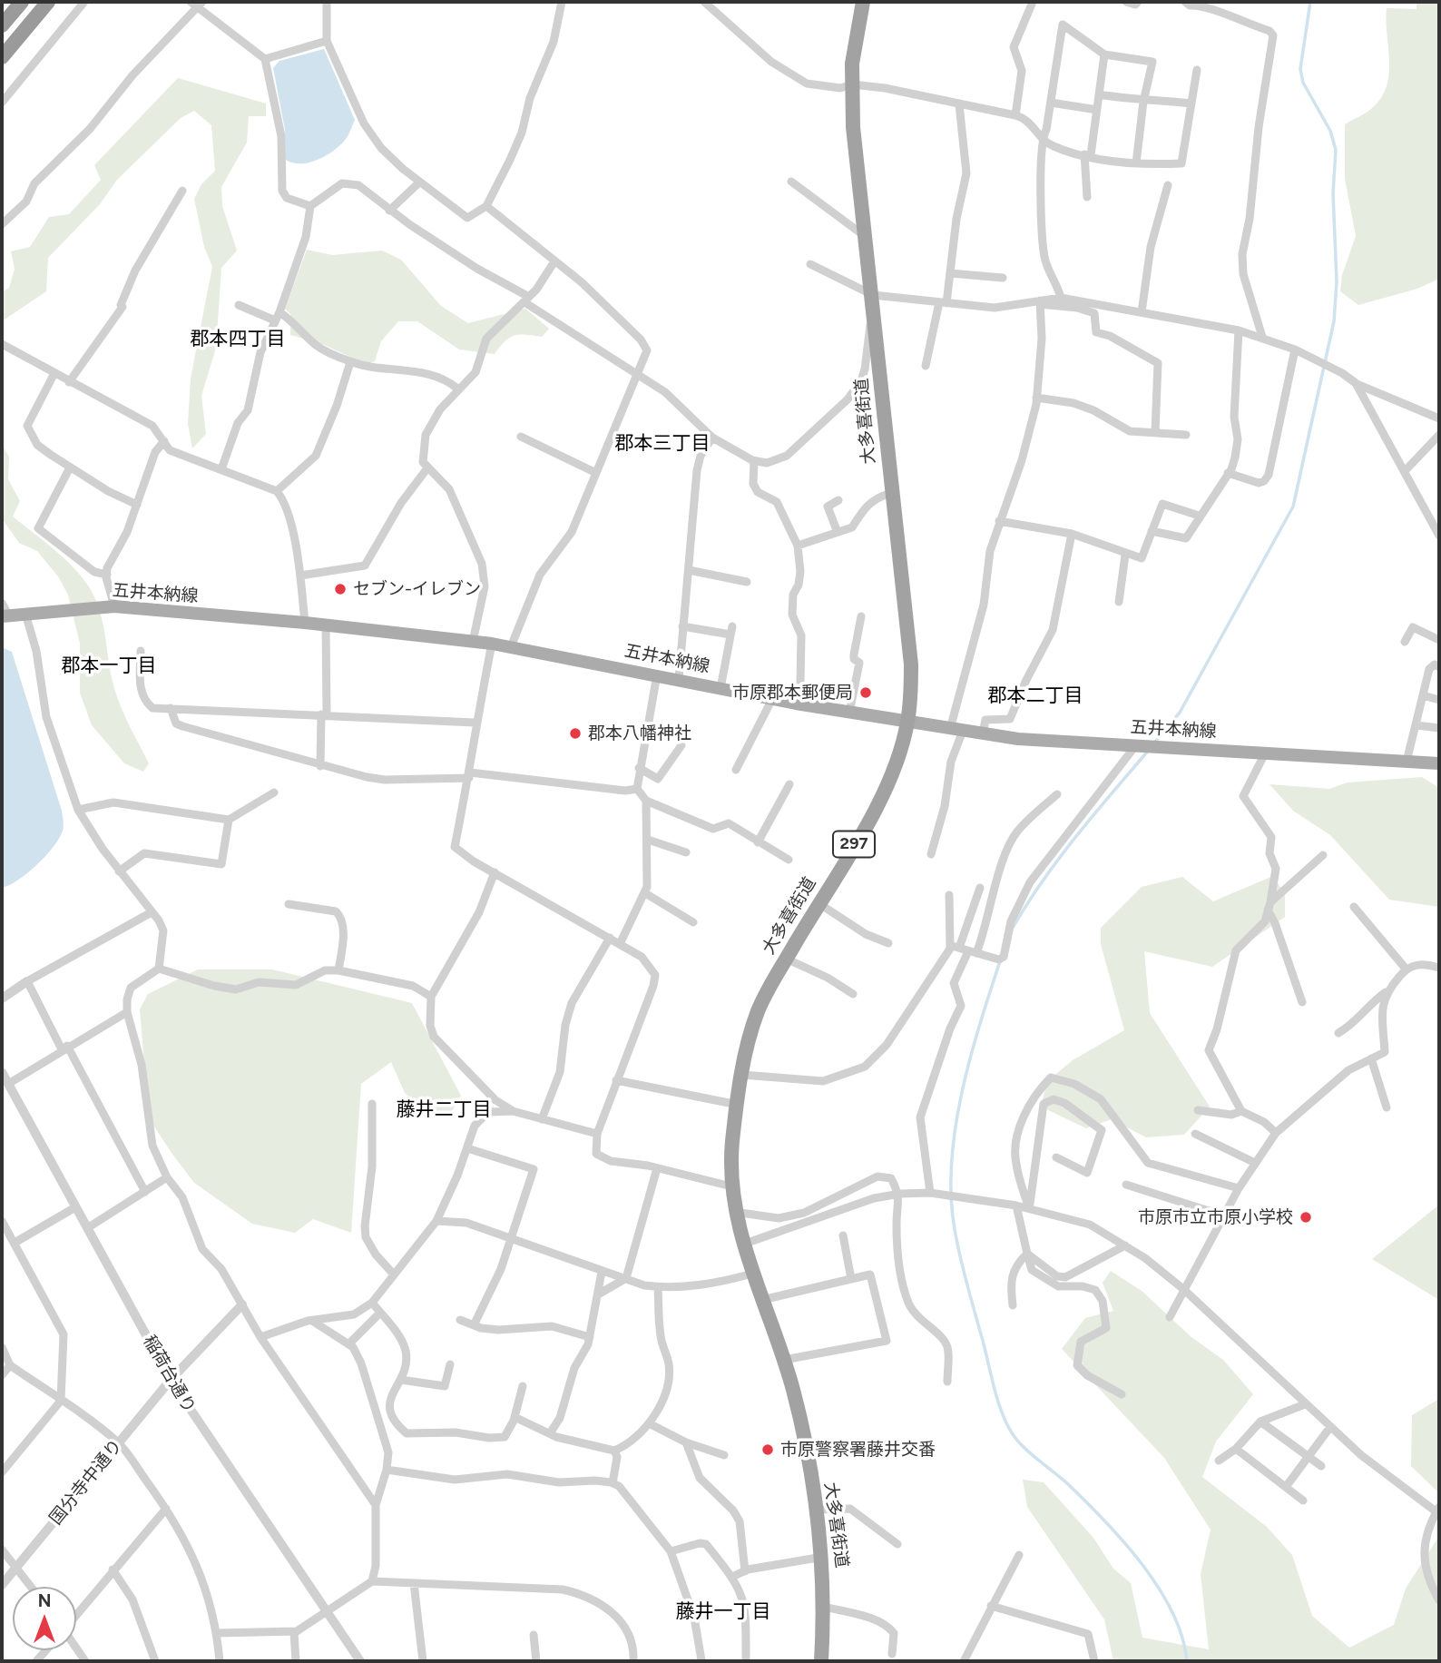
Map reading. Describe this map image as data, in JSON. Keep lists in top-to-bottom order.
{
  "streets": {
    "highway": ["大多喜街道", "297"],
    "main road": ["五井本納線"],
    "street": ["稲荷台通り", "国分寺中通り"]
  },
  "crossings": [
    ["大多喜街道", "五井本納線"],
    ["稲荷台通り", "国分寺中通り"]
  ],
  "districts": [
    "郡本四丁目",
    "郡本三丁目",
    "郡本一丁目",
    "郡本二丁目",
    "藤井二丁目",
    "藤井一丁目"
  ],
  "places": [
    "セブン-イレブン",
    "市原郡本郵便局",
    "郡本八幡神社",
    "市原市立市原小学校",
    "市原警察署藤井交番"
  ],
  "north": "top"
}
